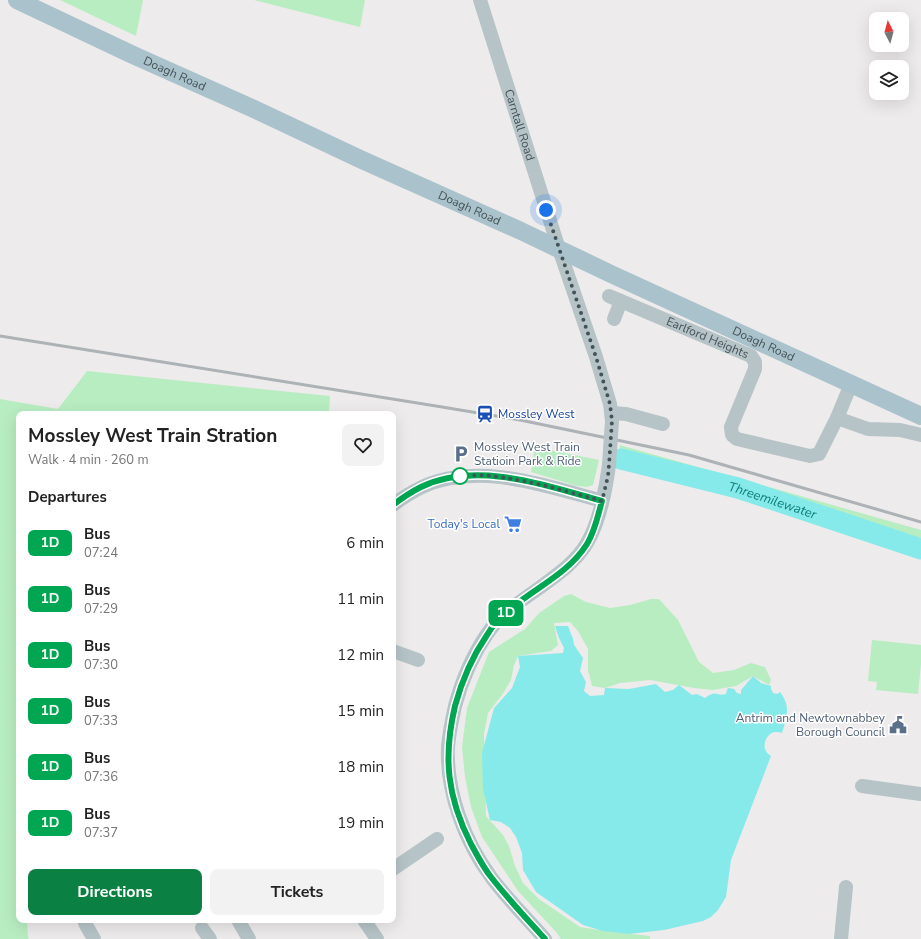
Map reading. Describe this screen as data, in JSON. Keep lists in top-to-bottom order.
{
  "streets": {
    "main road": ["Doagh Road"],
    "street": ["Carntall Road", "Earlford Heights"]
  },
  "crossings": [
    ["Doagh Road", "Carntall Road"],
    ["Doagh Road", "Earlford Heights"]
  ],
  "water": ["Threemilewater"],
  "places": {
    "station": ["Mossley West"],
    "parking": ["Mossley West Train Statioin Park & Ride"],
    "supermarket": ["Today's Local"],
    "public building": ["Antrim and Newtownabbey Borough Council"]
  },
  "lines": ["bus line 1D"],
  "north": "top",
  "page": {
    "on_map": "1D",
    "heading": [
      ["Mossley West Train Stration", "Walk · 4 min · 260 m"],
      "Departures"
    ],
    "list": [
      {
        "mark": "1D",
        "name": "Bus",
        "note": "07:24",
        "value": "6 min"
      },
      {
        "mark": "1D",
        "name": "Bus",
        "note": "07:29",
        "value": "11 min"
      },
      {
        "mark": "1D",
        "name": "Bus",
        "note": "07:30",
        "value": "12 min"
      },
      {
        "mark": "1D",
        "name": "Bus",
        "note": "07:33",
        "value": "15 min"
      },
      {
        "mark": "1D",
        "name": "Bus",
        "note": "07:36",
        "value": "18 min"
      },
      {
        "mark": "1D",
        "name": "Bus",
        "note": "07:37",
        "value": "19 min"
      }
    ],
    "buttons": ["Directions", "Tickets"]
  }
}
